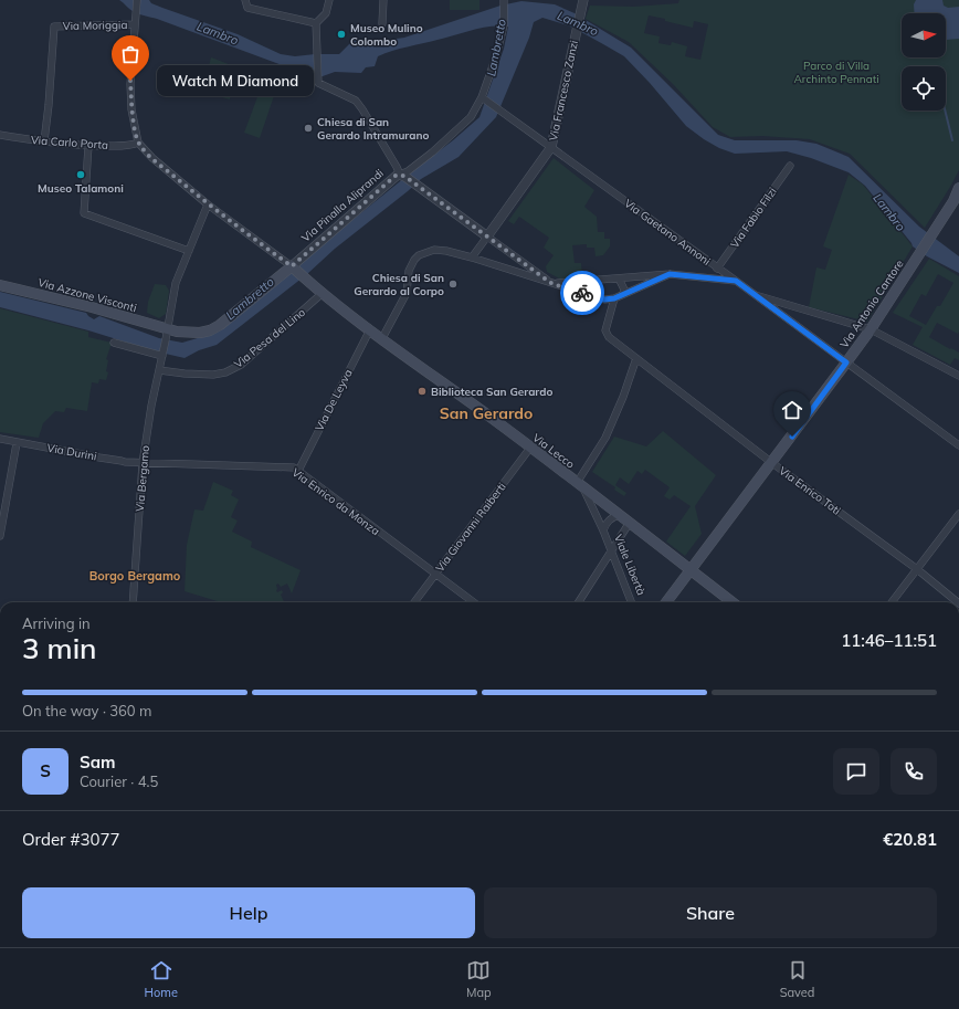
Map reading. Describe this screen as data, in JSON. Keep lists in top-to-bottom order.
{
  "streets": {
    "main road": [
      "Via Pinalla Aliprandi",
      "Via Azzone Visconti",
      "Via Antonio Cantore",
      "Via Lecco"
    ],
    "street": [
      "Via Moriggia",
      "Via Francesco Zanzi",
      "Via Carlo Porta",
      "Via Fabio Filzi",
      "Via Gaetano Annoni",
      "Via Pesa del Lino",
      "Via De Leyva",
      "Via Durini",
      "Via Bergamo",
      "Via Enrico Toti",
      "Via Enrico da Monza",
      "Via Giovanni Raiberti",
      "Viale Libertà"
    ]
  },
  "crossings": [
    ["Via Moriggia", "Via Carlo Porta"],
    ["Via Francesco Zanzi", "Via Gaetano Annoni"],
    ["Via Pinalla Aliprandi", "Via Gaetano Annoni"],
    ["Via Pinalla Aliprandi", "Via Azzone Visconti"],
    ["Via Pinalla Aliprandi", "Via Lecco"],
    ["Via Pinalla Aliprandi", "Via Bergamo"],
    ["Via Fabio Filzi", "Via Gaetano Annoni"],
    ["Via Gaetano Annoni", "Via Antonio Cantore"],
    ["Via Azzone Visconti", "Via Bergamo"],
    ["Via Antonio Cantore", "Via Lecco"],
    ["Via Antonio Cantore", "Via Enrico Toti"],
    ["Via Pesa del Lino", "Via Lecco"],
    ["Via Pesa del Lino", "Via Bergamo"],
    ["Via De Leyva", "Via Lecco"],
    ["Via De Leyva", "Via Enrico da Monza"],
    ["Via Lecco", "Via Giovanni Raiberti"],
    ["Via Lecco", "Viale Libertà"],
    ["Via Durini", "Via Bergamo"],
    ["Via Durini", "Via Enrico da Monza"],
    ["Via Bergamo", "Via Enrico da Monza"],
    ["Via Enrico da Monza", "Via Giovanni Raiberti"]
  ],
  "districts": ["San Gerardo", "Borgo Bergamo"],
  "water": ["Lambro", "Lambretto"],
  "parks": ["Parco di Villa Archinto Pennati"],
  "places": [
    "Museo Mulino Colombo",
    "Watch M Diamond",
    "Chiesa di San Gerardo Intramurano",
    "Museo Talamoni",
    "Chiesa di San Gerardo al Corpo",
    "Biblioteca San Gerardo"
  ],
  "north": "right",
  "page": {
    "bubble": "Watch M Diamond",
    "heading": ["3 min", "Arriving in", "11:46–11:51"],
    "panel": [
      "Sam",
      "Courier · 4.5",
      "Order #3077",
      "€20.81"
    ],
    "bar": "On the way · 360 m",
    "round": "S",
    "buttons": ["Help", "Share"],
    "tabs": ["Home", "Map", "Saved"]
  }
}
